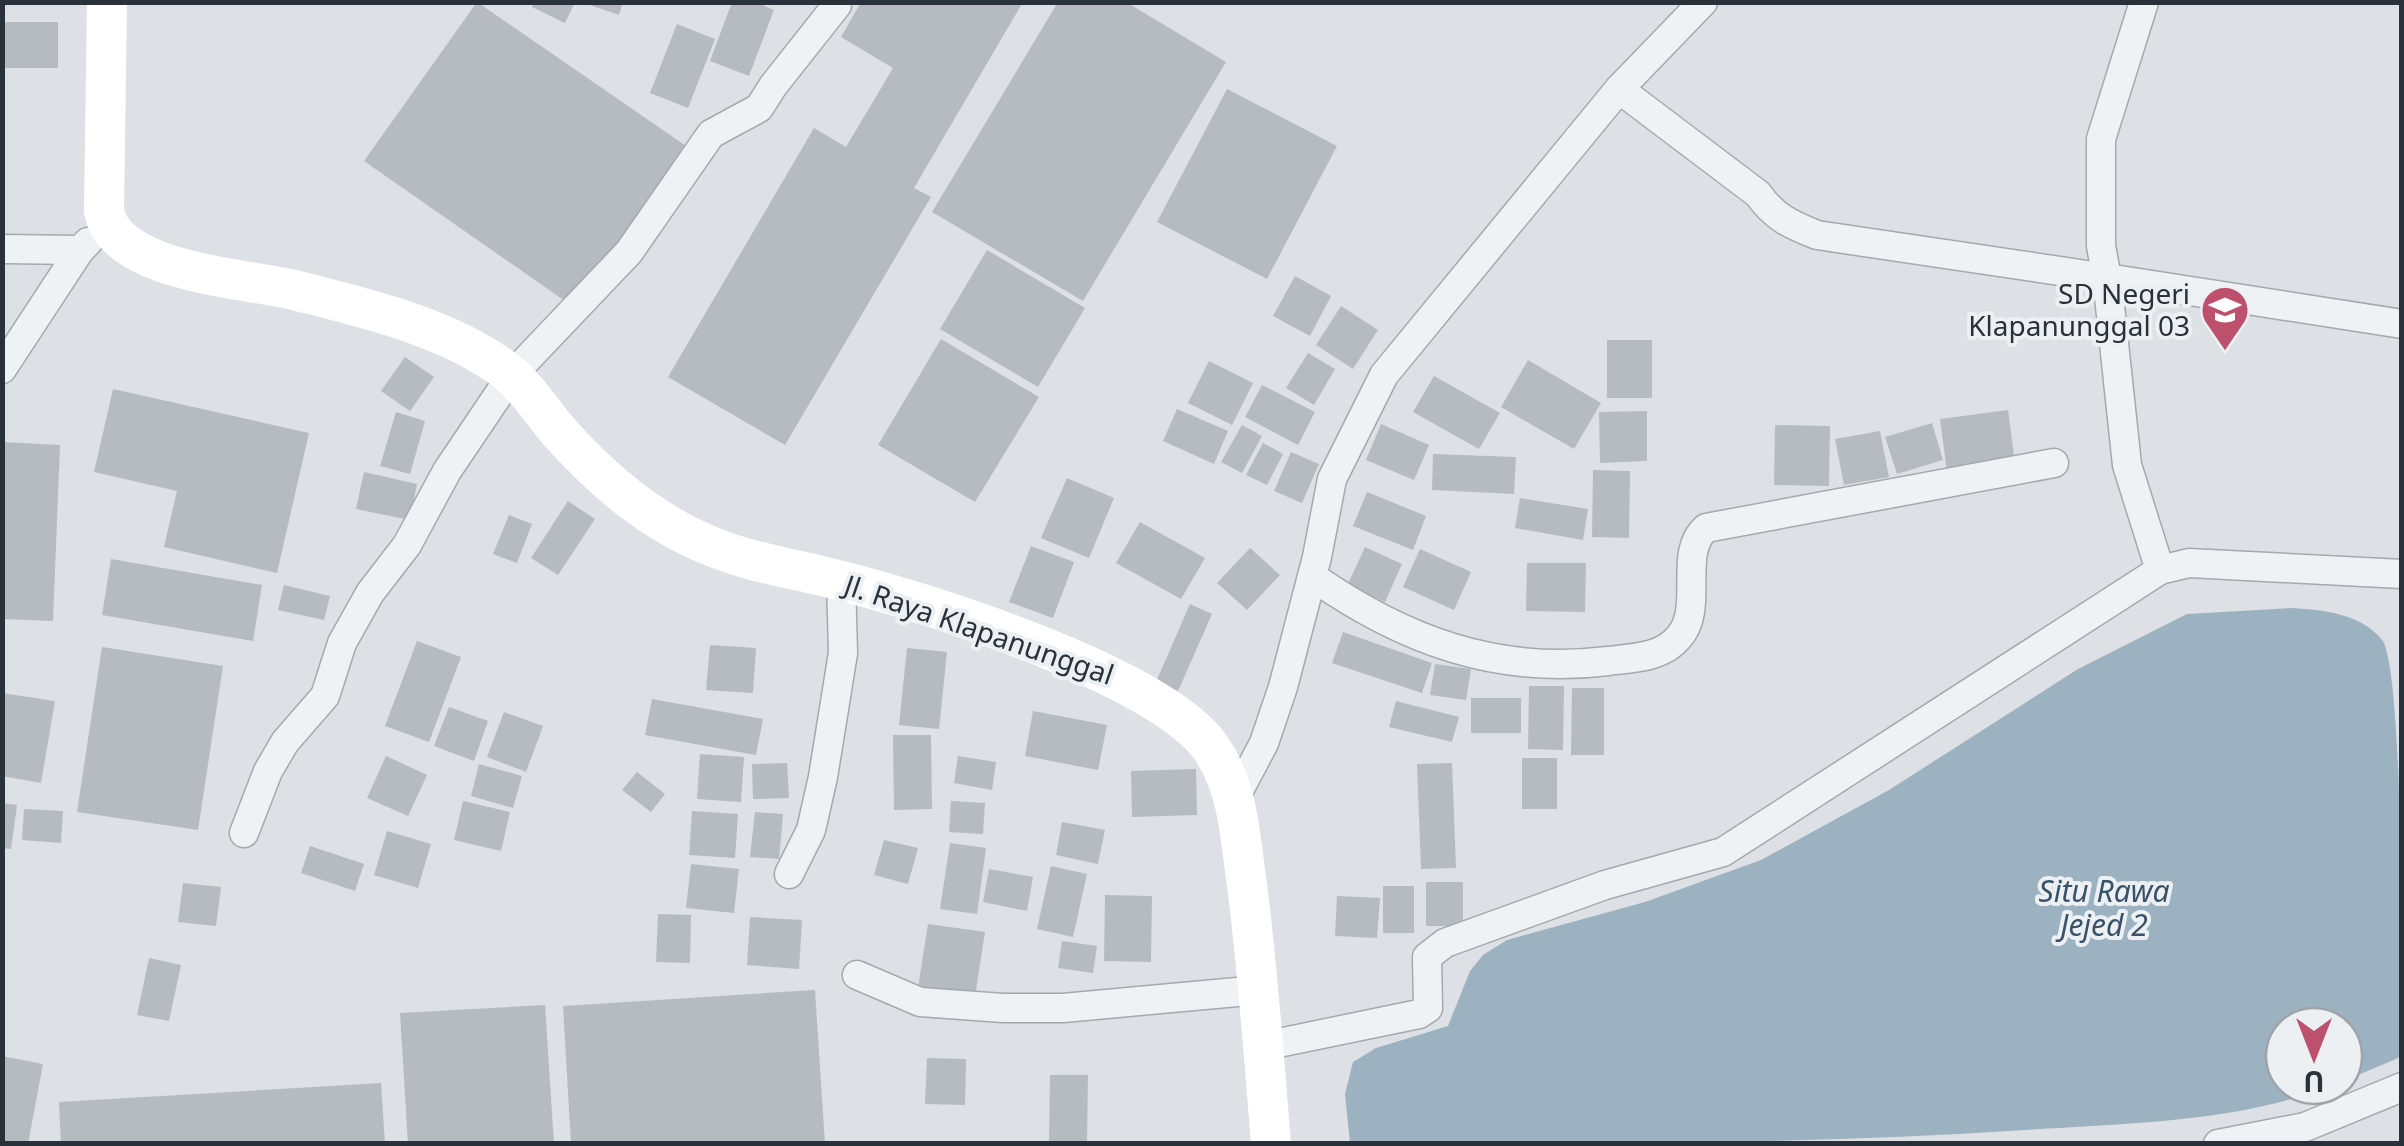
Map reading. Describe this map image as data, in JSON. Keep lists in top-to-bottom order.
{
  "streets": {
    "street": ["Jl. Raya Klapanunggal"]
  },
  "water": ["Situ Rawa Jejed 2"],
  "places": {
    "school or university": ["SD Negeri Klapanunggal 03"]
  },
  "north": "bottom"
}
